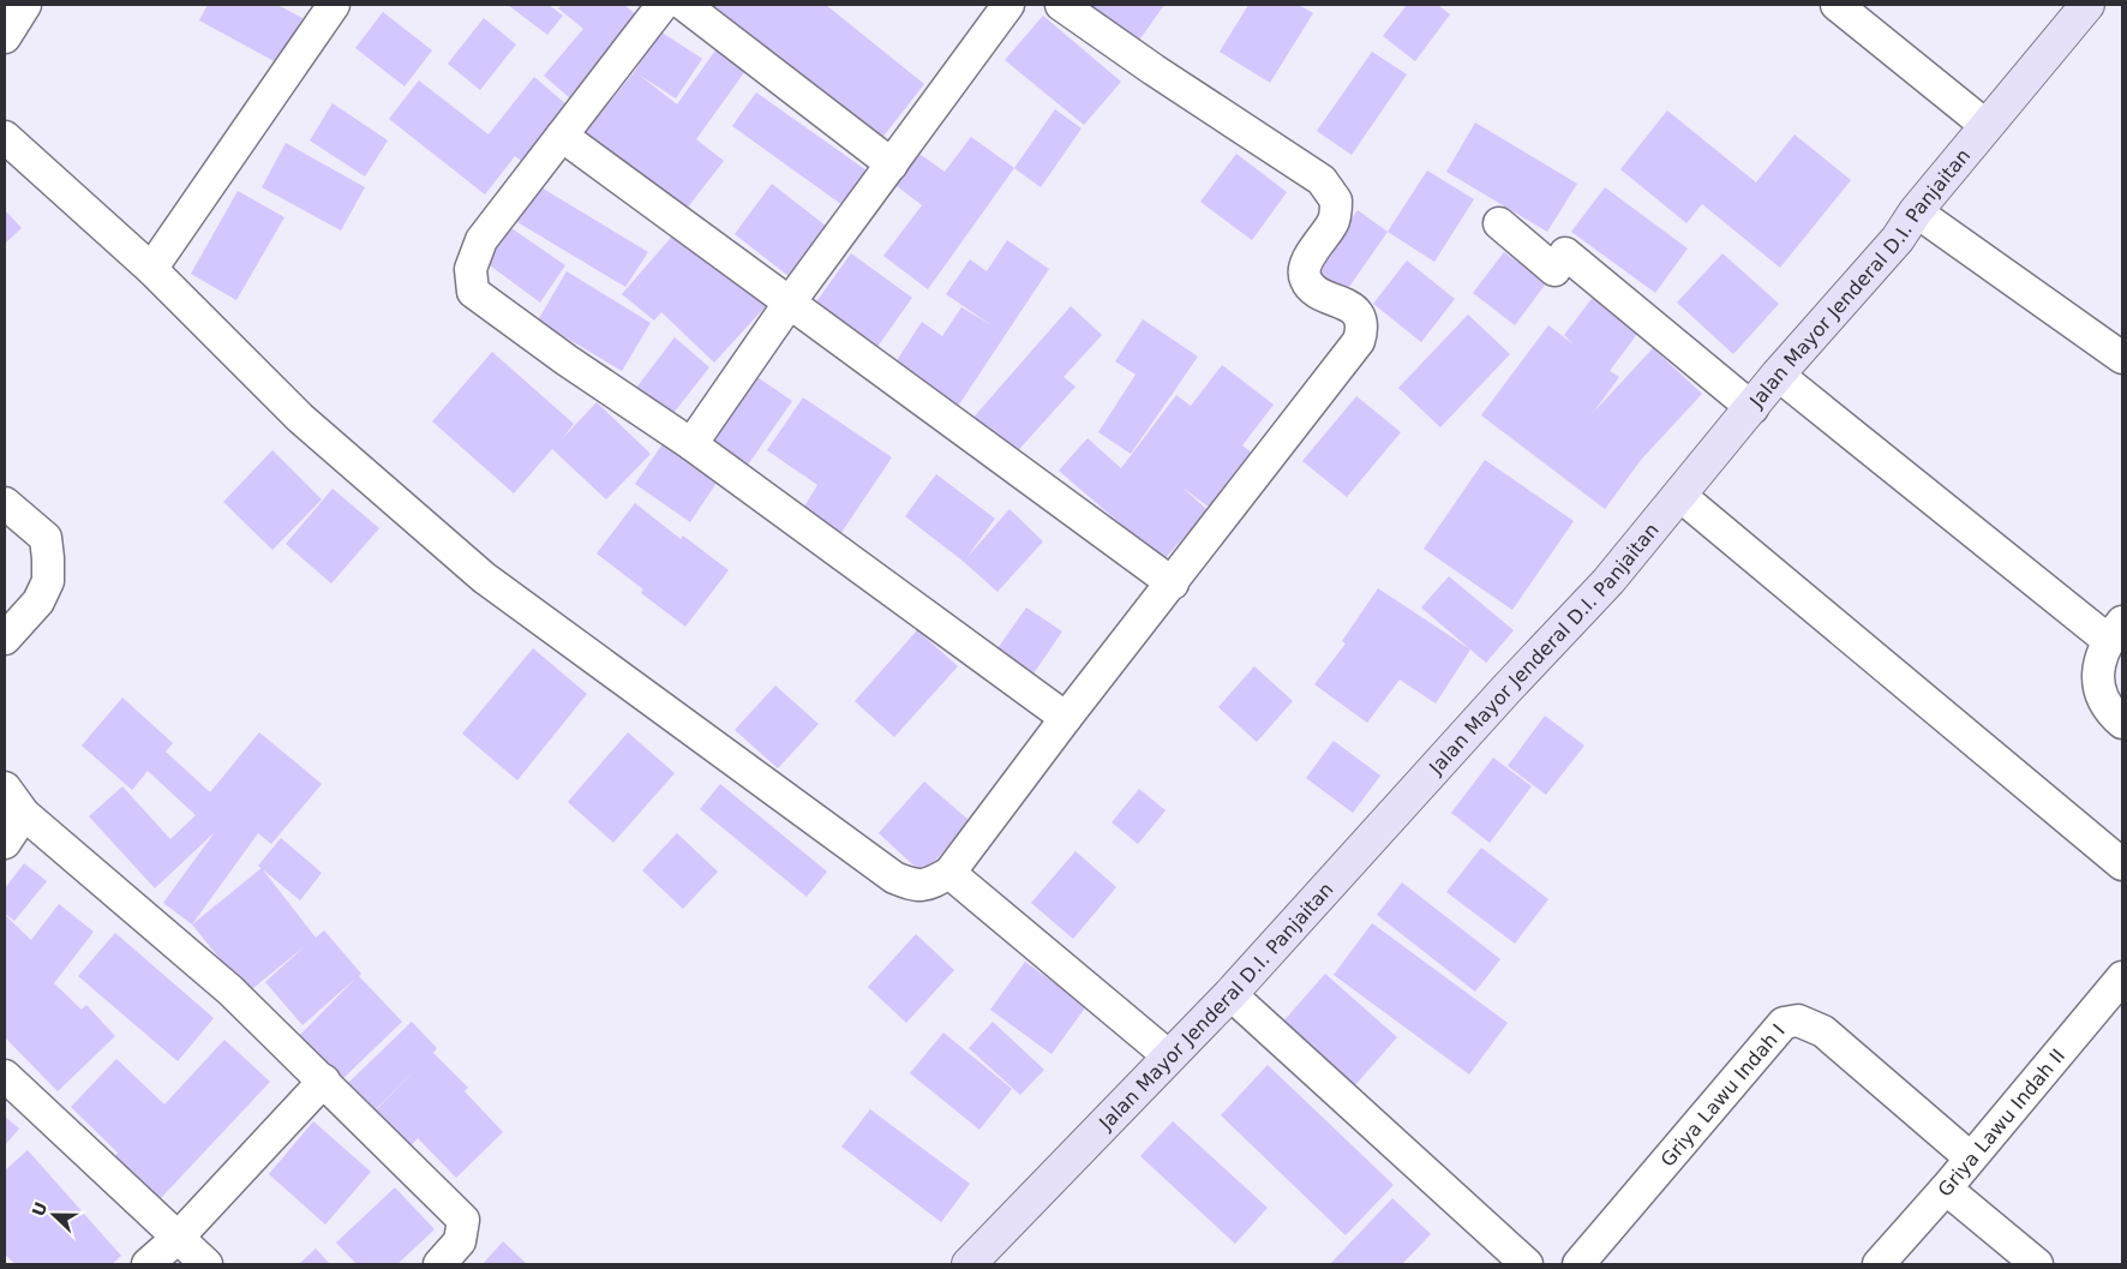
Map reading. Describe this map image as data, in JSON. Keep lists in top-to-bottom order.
{
  "streets": {
    "main road": ["Jalan Mayor Jenderal D.I. Panjaitan"],
    "street": ["Griya Lawu Indah I", "Griya Lawu Indah II"]
  },
  "crossings": [
    ["Griya Lawu Indah I", "Griya Lawu Indah II"]
  ],
  "north": "left"
}
